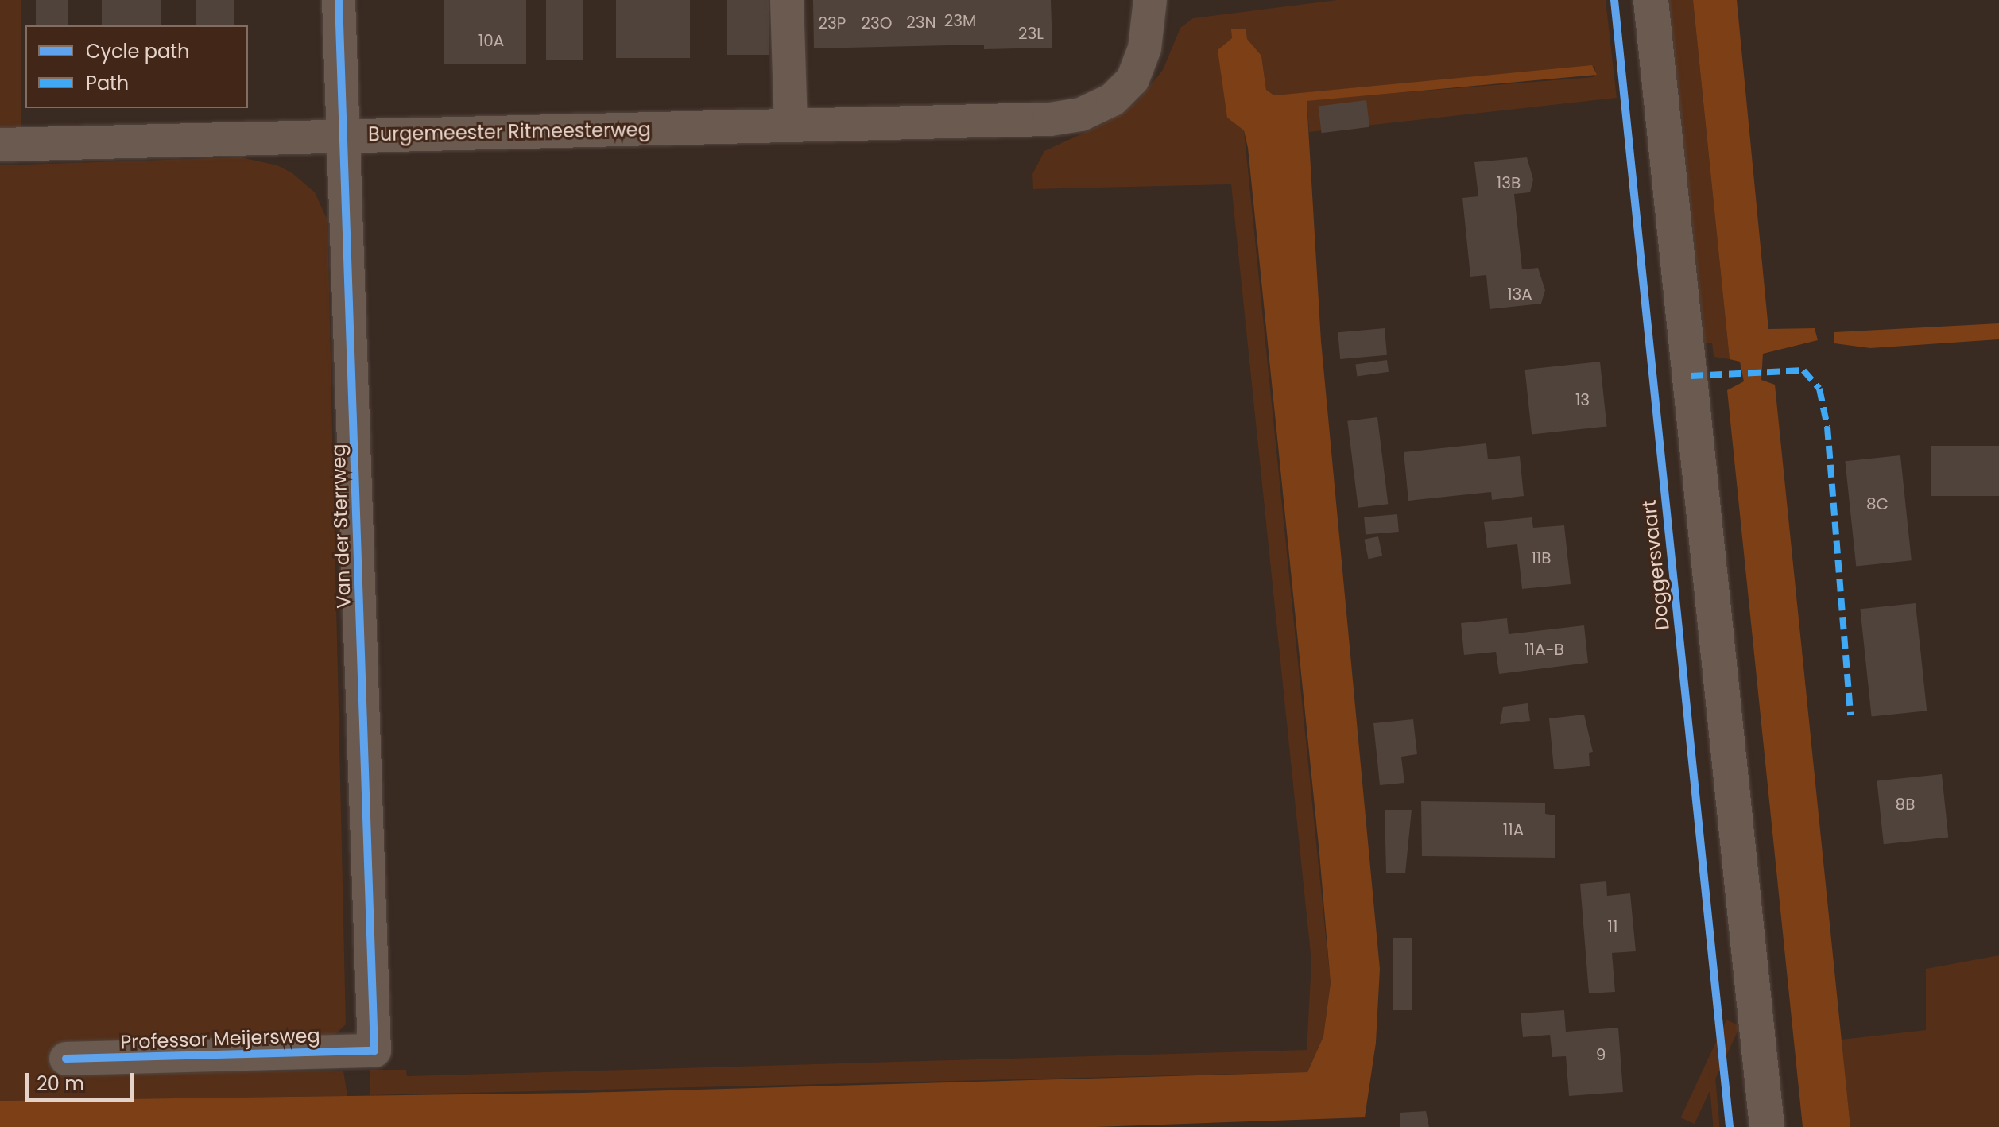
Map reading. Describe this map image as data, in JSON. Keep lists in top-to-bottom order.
{
  "streets": {
    "street": ["Burgemeester Ritmeesterweg", "Van der Sterrweg", "Professor Meijersweg"],
    "cycle path": ["Doggersvaart"]
  },
  "crossings": [
    ["Burgemeester Ritmeesterweg", "Van der Sterrweg"],
    ["Van der Sterrweg", "Professor Meijersweg"]
  ],
  "house_numbers": [
    "23M",
    "23N",
    "23P",
    "23O",
    "23L",
    "10A",
    "13B",
    "13A",
    "13",
    "8C",
    "11B",
    "11A-B",
    "8B",
    "11A",
    "11",
    "9"
  ],
  "legend": ["Cycle path", "Path"],
  "scale_bar": "20 m"
}
